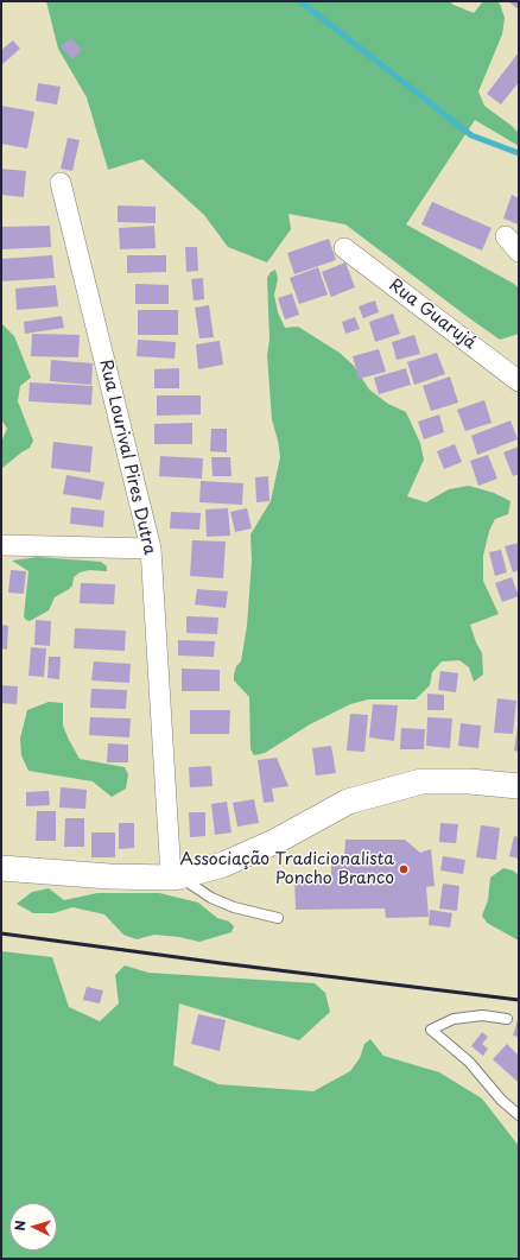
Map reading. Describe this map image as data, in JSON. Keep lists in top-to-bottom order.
{
  "streets": {
    "street": ["Rua Guarujá", "Rua Lourival Pires Dutra"]
  },
  "places": ["Associação Tradicionalista Poncho Branco"],
  "north": "left"
}
